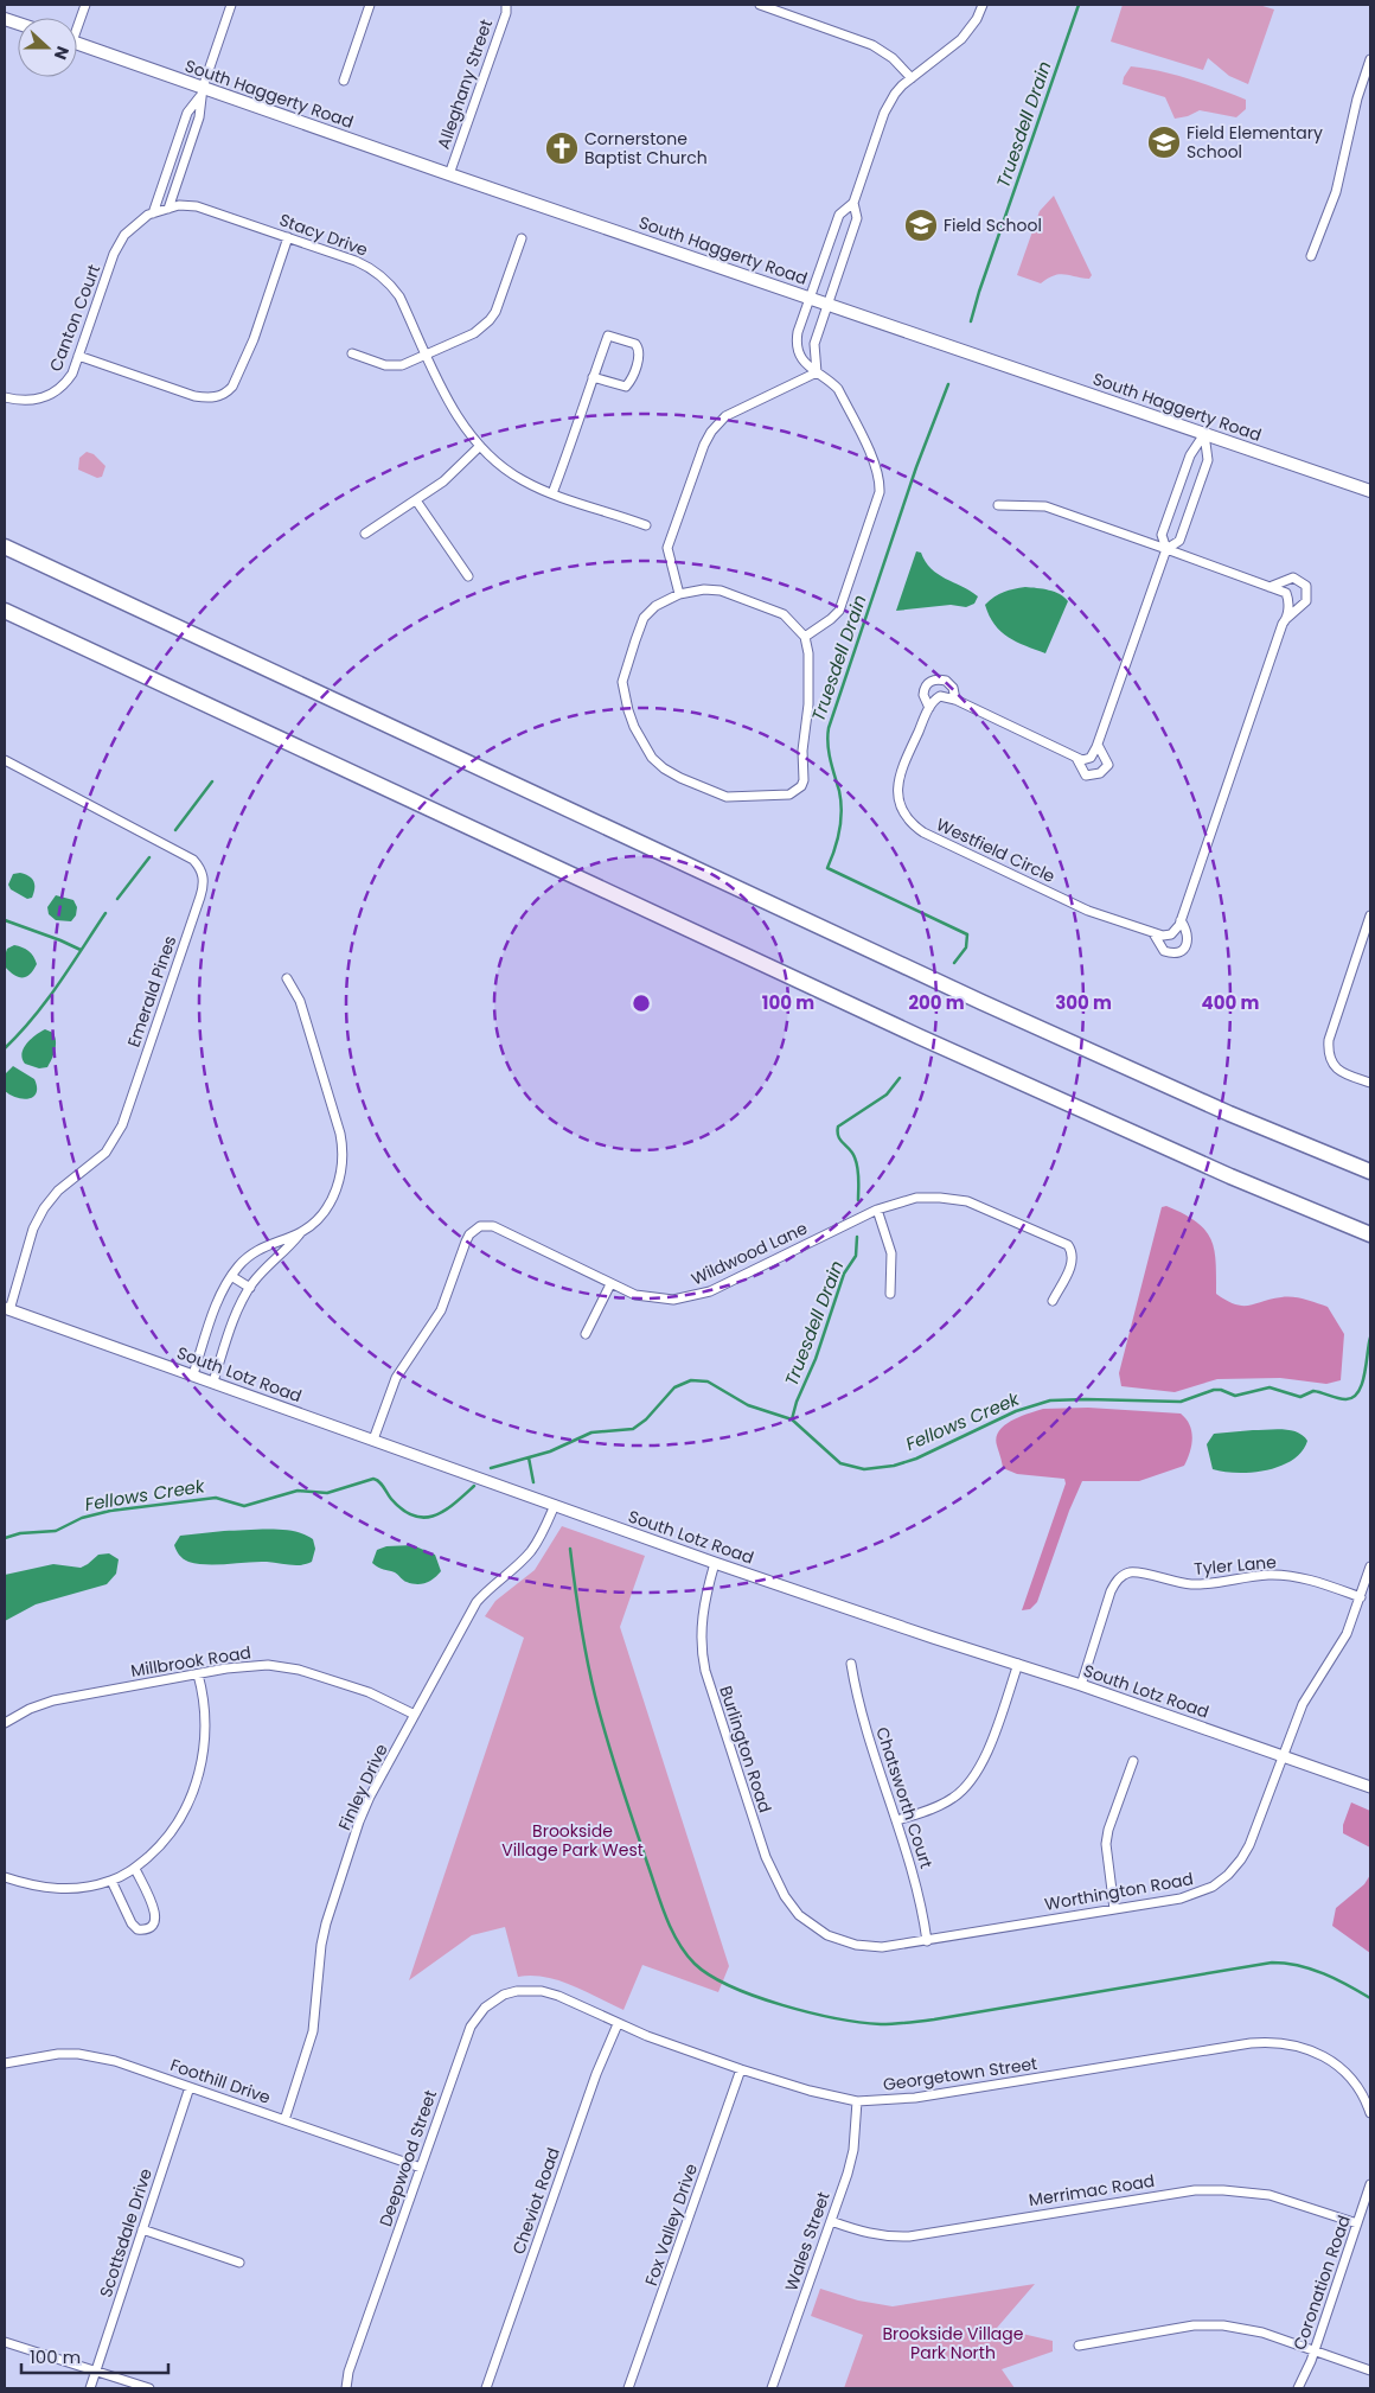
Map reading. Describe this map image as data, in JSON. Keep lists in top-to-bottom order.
{
  "streets": {
    "main road": ["South Haggerty Road"],
    "street": [
      "Alleghany Street",
      "Stacy Drive",
      "Canton Court",
      "Westfield Circle",
      "Emerald Pines",
      "Wildwood Lane",
      "South Lotz Road",
      "Tyler Lane",
      "Millbrook Road",
      "Burlington Road",
      "Finley Drive",
      "Chatsworth Court",
      "Worthington Road",
      "Georgetown Street",
      "Foothill Drive",
      "Deepwood Street",
      "Merrimac Road",
      "Cheviot Road",
      "Fox Valley Drive",
      "Scottsdale Drive",
      "Wales Street",
      "Coronation Road"
    ]
  },
  "crossings": [
    ["Alleghany Street", "South Haggerty Road"],
    ["Stacy Drive", "Canton Court"],
    ["Emerald Pines", "South Lotz Road"],
    ["Wildwood Lane", "South Lotz Road"],
    ["South Lotz Road", "Tyler Lane"],
    ["South Lotz Road", "Burlington Road"],
    ["South Lotz Road", "Finley Drive"],
    ["South Lotz Road", "Worthington Road"],
    ["Tyler Lane", "Worthington Road"],
    ["Millbrook Road", "Finley Drive"],
    ["Burlington Road", "Worthington Road"],
    ["Finley Drive", "Foothill Drive"],
    ["Chatsworth Court", "Worthington Road"],
    ["Georgetown Street", "Deepwood Street"],
    ["Georgetown Street", "Cheviot Road"],
    ["Georgetown Street", "Fox Valley Drive"],
    ["Georgetown Street", "Wales Street"],
    ["Foothill Drive", "Deepwood Street"],
    ["Foothill Drive", "Scottsdale Drive"],
    ["Merrimac Road", "Wales Street"],
    ["Merrimac Road", "Coronation Road"]
  ],
  "water": ["Truesdell Drain", "Fellows Creek"],
  "parks": ["Brookside Village Park West", "Brookside Village Park North"],
  "places": {
    "school or university": ["Field Elementary School", "Field School"],
    "church": ["Cornerstone Baptist Church"]
  },
  "scale_bar": "100 m",
  "north": "right",
  "rings": [
    "100 m",
    "200 m",
    "300 m",
    "400 m"
  ]
}
